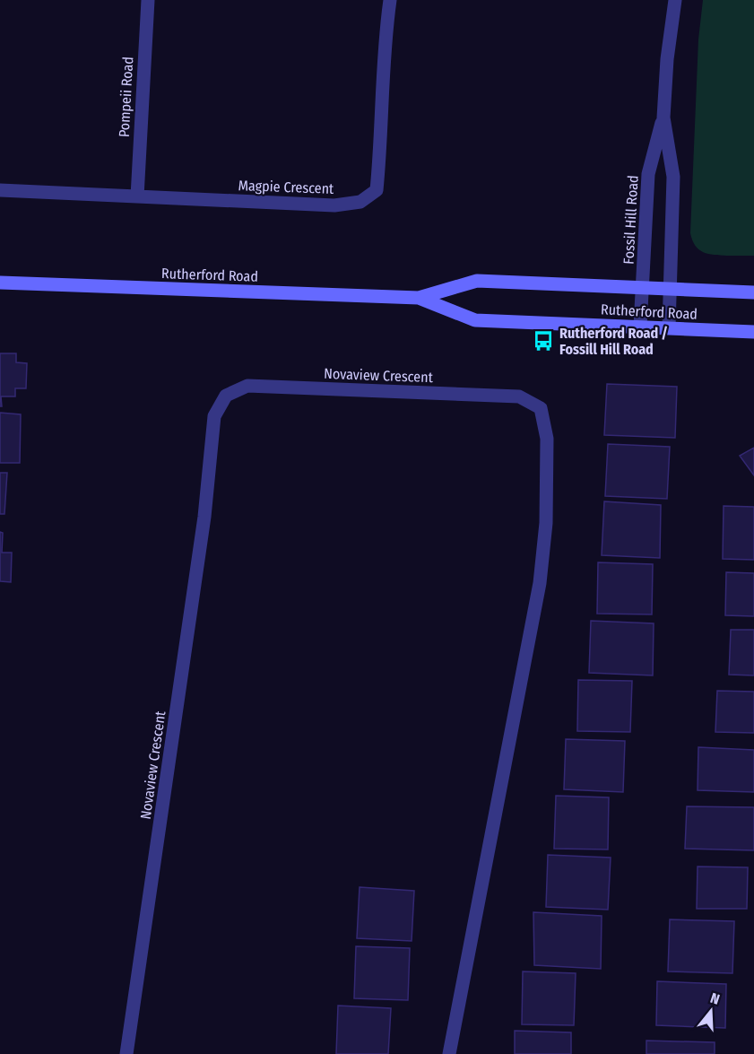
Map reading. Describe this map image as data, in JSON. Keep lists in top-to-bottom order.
{
  "streets": {
    "main road": ["Rutherford Road"],
    "street": [
      "Pompeii Road",
      "Magpie Crescent",
      "Fossil Hill Road",
      "Novaview Crescent"
    ]
  },
  "crossings": [
    ["Pompeii Road", "Magpie Crescent"],
    ["Fossil Hill Road", "Rutherford Road"]
  ],
  "places": {
    "bus stop": ["Rutherford Road / Fossill Hill Road"]
  },
  "north": "top"
}
